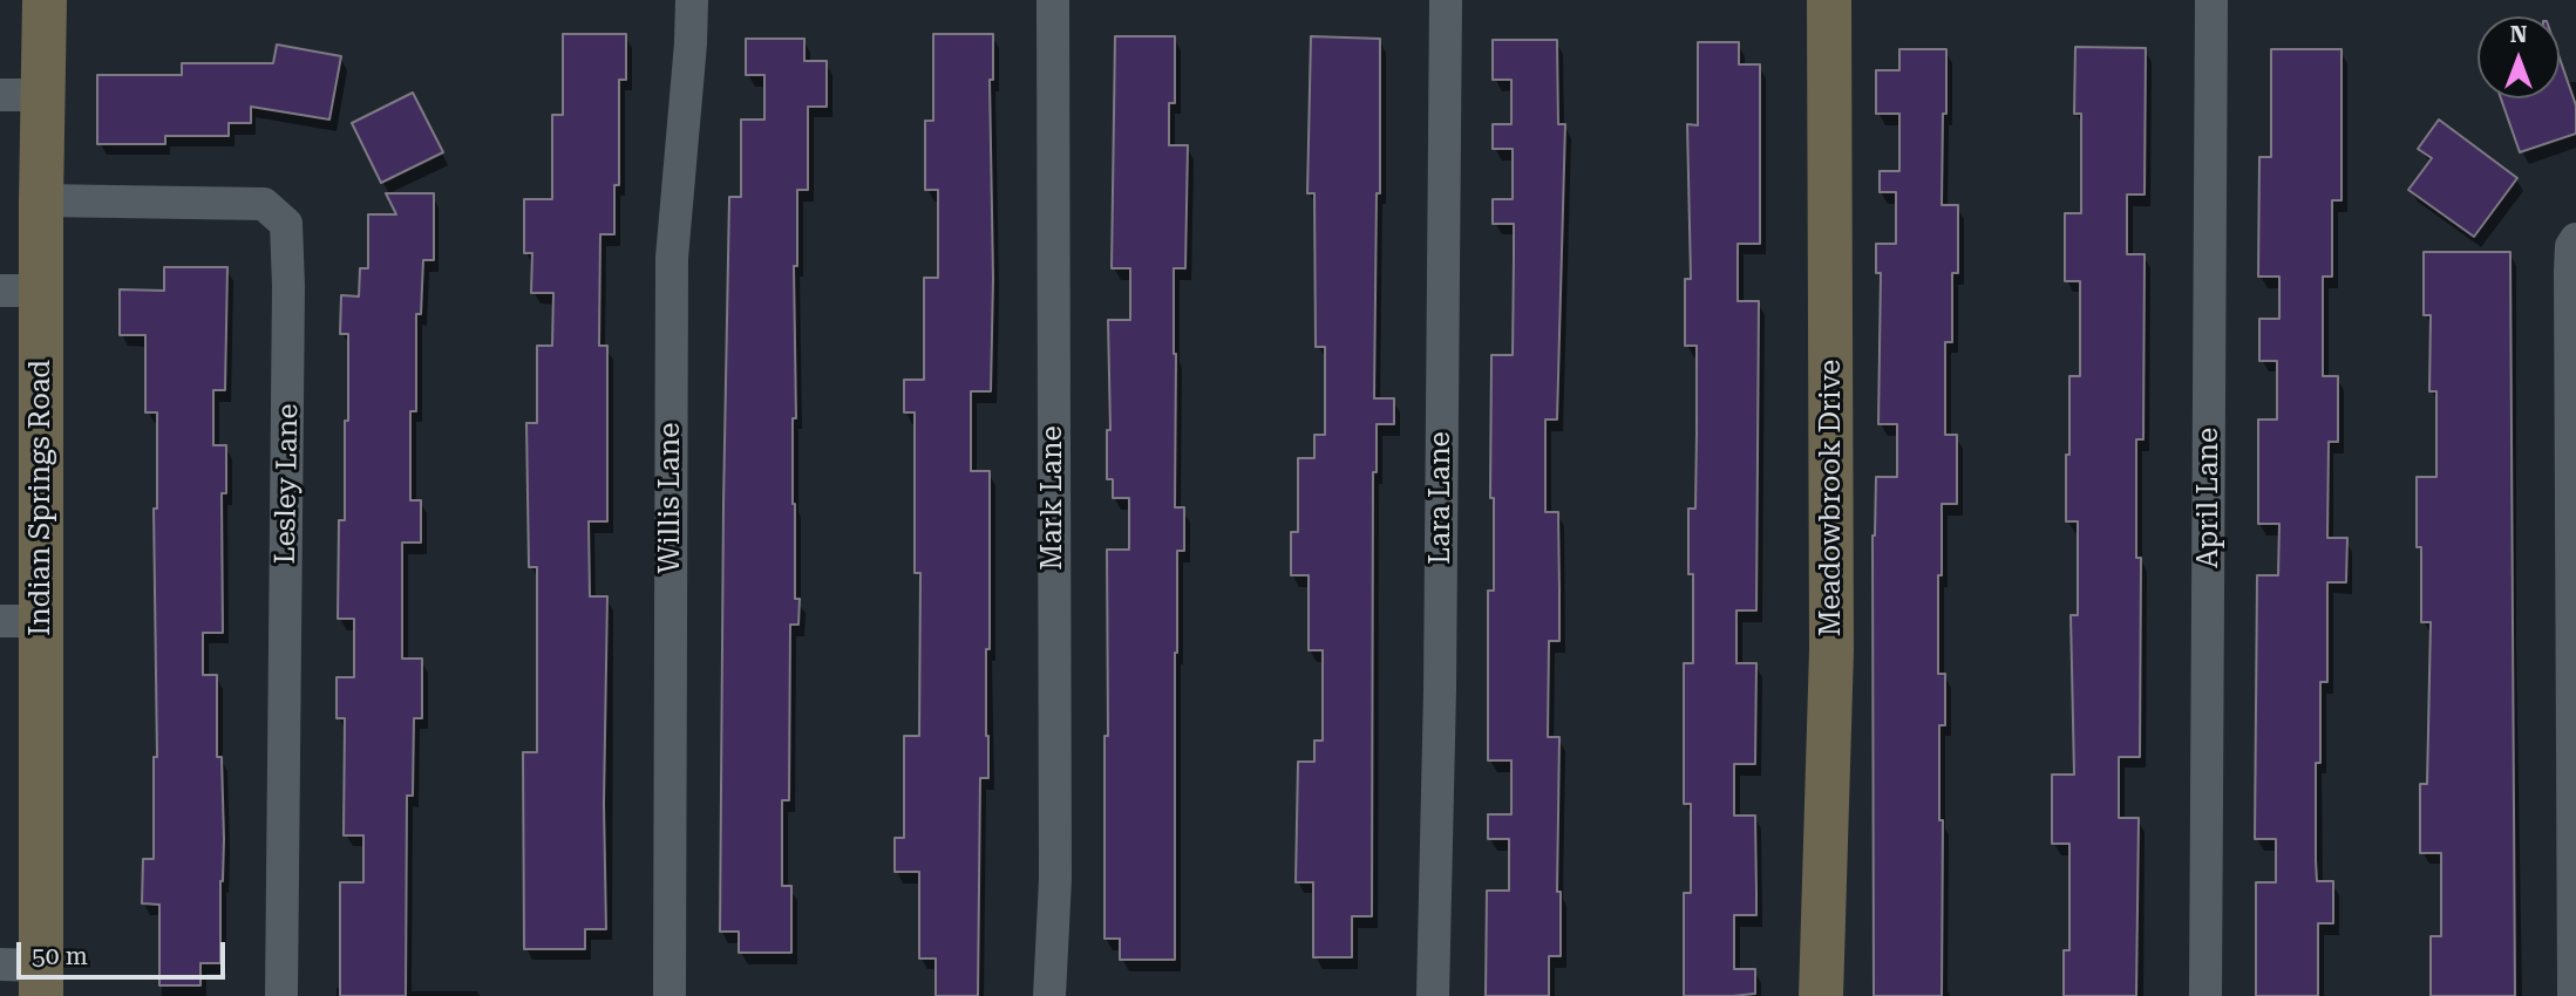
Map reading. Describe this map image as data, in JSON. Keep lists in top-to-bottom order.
{
  "streets": {
    "street": [
      "Lesley Lane",
      "Indian Springs Road",
      "Willis Lane",
      "Mark Lane",
      "Lara Lane",
      "Meadowbrook Drive",
      "April Lane"
    ]
  },
  "crossings": [
    ["Lesley Lane", "Indian Springs Road"]
  ],
  "scale_bar": "50 m",
  "north": "top"
}
